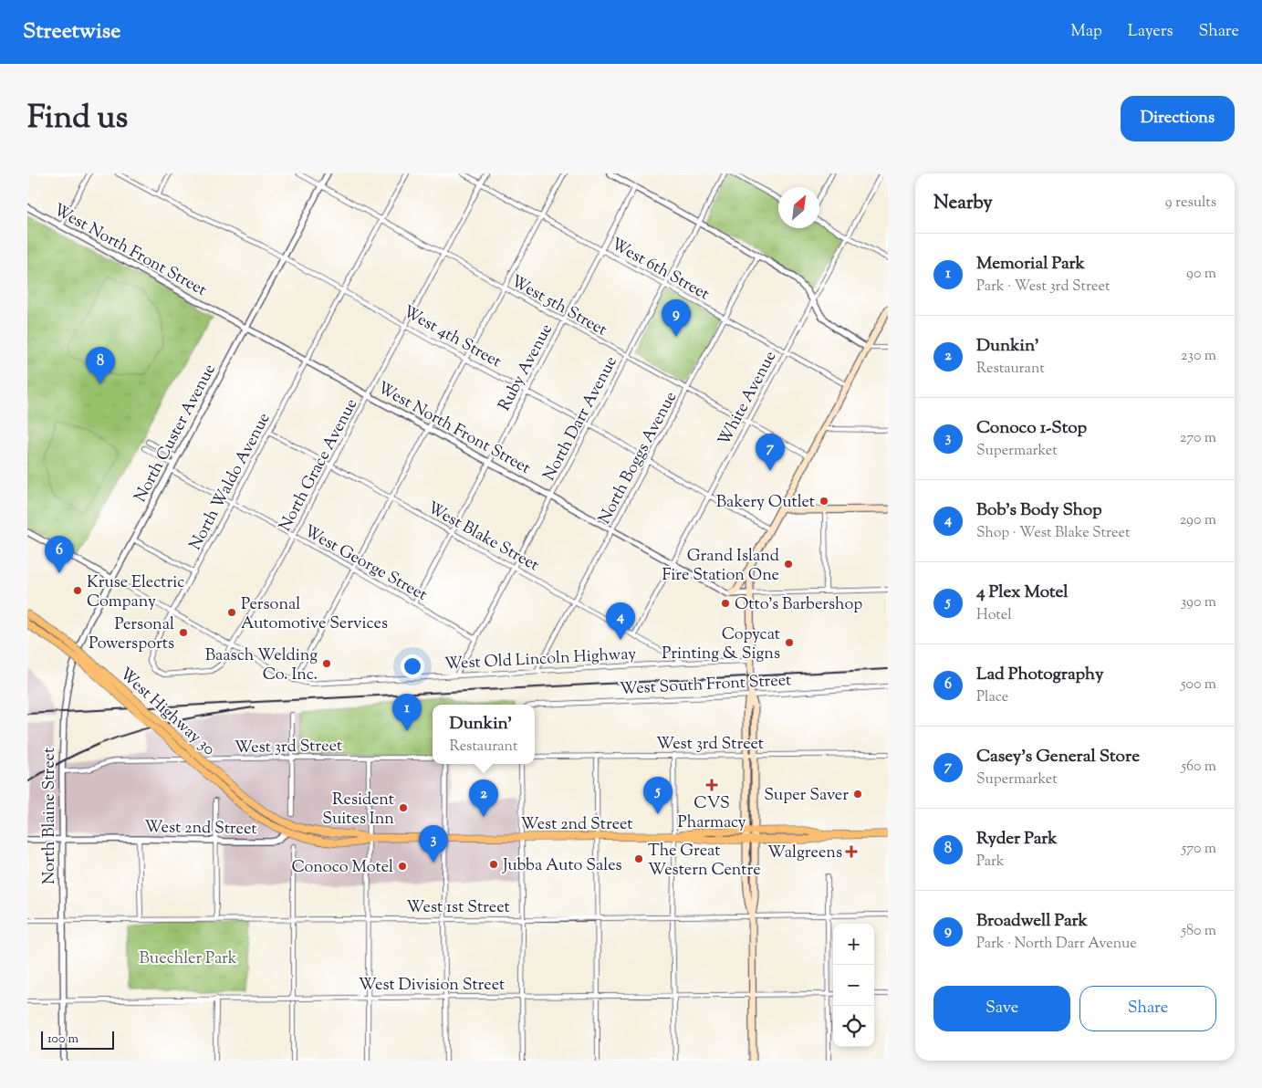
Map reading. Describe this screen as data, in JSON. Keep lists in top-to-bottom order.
{
  "streets": {
    "highway": ["West Highway 30", "West 2nd Street"],
    "street": [
      "West North Front Street",
      "West 6th Street",
      "West 5th Street",
      "West 4th Street",
      "Ruby Avenue",
      "White Avenue",
      "North Darr Avenue",
      "North Custer Avenue",
      "North Boggs Avenue",
      "North Grace Avenue",
      "North Waldo Avenue",
      "West Blake Street",
      "West George Street",
      "West Old Lincoln Highway",
      "West South Front Street",
      "West 3rd Street",
      "North Blaine Street",
      "West 1st Street",
      "West Division Street"
    ]
  },
  "crossings": [
    ["West North Front Street", "Ruby Avenue"],
    ["West North Front Street", "White Avenue"],
    ["West North Front Street", "North Darr Avenue"],
    ["West North Front Street", "North Custer Avenue"],
    ["West North Front Street", "North Boggs Avenue"],
    ["West North Front Street", "North Grace Avenue"],
    ["West North Front Street", "North Waldo Avenue"],
    ["West 6th Street", "Ruby Avenue"],
    ["West 6th Street", "White Avenue"],
    ["West 6th Street", "North Darr Avenue"],
    ["West 6th Street", "North Boggs Avenue"],
    ["West 6th Street", "North Grace Avenue"],
    ["West 5th Street", "Ruby Avenue"],
    ["West 5th Street", "White Avenue"],
    ["West 5th Street", "North Darr Avenue"],
    ["West 5th Street", "North Custer Avenue"],
    ["West 5th Street", "North Boggs Avenue"],
    ["West 5th Street", "North Grace Avenue"],
    ["West 5th Street", "North Waldo Avenue"],
    ["West 4th Street", "Ruby Avenue"],
    ["West 4th Street", "White Avenue"],
    ["West 4th Street", "North Darr Avenue"],
    ["West 4th Street", "North Custer Avenue"],
    ["West 4th Street", "North Boggs Avenue"],
    ["West 4th Street", "North Grace Avenue"],
    ["West 4th Street", "North Waldo Avenue"],
    ["Ruby Avenue", "West Blake Street"],
    ["Ruby Avenue", "West George Street"],
    ["White Avenue", "West Blake Street"],
    ["North Darr Avenue", "West Blake Street"],
    ["North Darr Avenue", "West George Street"],
    ["North Darr Avenue", "West Old Lincoln Highway"],
    ["North Custer Avenue", "West George Street"],
    ["North Custer Avenue", "West Old Lincoln Highway"],
    ["North Custer Avenue", "North Blaine Street"],
    ["North Boggs Avenue", "West Blake Street"],
    ["North Boggs Avenue", "West Old Lincoln Highway"],
    ["North Grace Avenue", "North Waldo Avenue"],
    ["North Grace Avenue", "West Blake Street"],
    ["North Grace Avenue", "West George Street"],
    ["North Grace Avenue", "West Old Lincoln Highway"],
    ["North Waldo Avenue", "West Blake Street"],
    ["North Waldo Avenue", "West George Street"],
    ["North Waldo Avenue", "West Old Lincoln Highway"],
    ["West Blake Street", "West Old Lincoln Highway"],
    ["West Highway 30", "West 2nd Street"],
    ["West 3rd Street", "North Blaine Street"],
    ["North Blaine Street", "West 2nd Street"],
    ["North Blaine Street", "West 1st Street"],
    ["North Blaine Street", "West Division Street"]
  ],
  "parks": ["Buechler Park"],
  "places": {
    "other": [
      "Bakery Outlet",
      "Grand Island Fire Station One",
      "Kruse Electric Company",
      "Otto's Barbershop",
      "Personal Automotive Services",
      "Personal Powersports",
      "Copycat Printing & Signs",
      "Baasch Welding Co. Inc.",
      "Super Saver",
      "Resident Suites Inn",
      "The Great Western Centre",
      "Jubba Auto Sales",
      "Conoco Motel"
    ],
    "health": ["CVS Pharmacy", "Walgreens"]
  },
  "scale_bar": "100 m",
  "north": "top right",
  "page": {
    "header": "Streetwise",
    "nav": ["Map", "Layers", "Share"],
    "title": "Find us",
    "buttons": [
      "Directions",
      ["Save", "Share"]
    ],
    "heading": ["Nearby", "9 results"],
    "list": [
      {
        "mark": "1",
        "name": "Memorial Park",
        "note": "Park · West 3rd Street",
        "value": "90 m"
      },
      {
        "mark": "2",
        "name": "Dunkin'",
        "note": "Restaurant",
        "value": "230 m"
      },
      {
        "mark": "3",
        "name": "Conoco 1-Stop",
        "note": "Supermarket",
        "value": "270 m"
      },
      {
        "mark": "4",
        "name": "Bob's Body Shop",
        "note": "Shop · West Blake Street",
        "value": "290 m"
      },
      {
        "mark": "5",
        "name": "4 Plex Motel",
        "note": "Hotel",
        "value": "390 m"
      },
      {
        "mark": "6",
        "name": "Lad Photography",
        "note": "Place",
        "value": "500 m"
      },
      {
        "mark": "7",
        "name": "Casey's General Store",
        "note": "Supermarket",
        "value": "560 m"
      },
      {
        "mark": "8",
        "name": "Ryder Park",
        "note": "Park",
        "value": "570 m"
      },
      {
        "mark": "9",
        "name": "Broadwell Park",
        "note": "Park · North Darr Avenue",
        "value": "580 m"
      }
    ],
    "pins": [
      "9",
      "8",
      "7",
      "6",
      "4",
      "1",
      "5",
      "2",
      "3"
    ],
    "popup": ["Dunkin'", "Restaurant"],
    "map_buttons": ["+", "−"],
    "scale": "100 m"
  }
}
